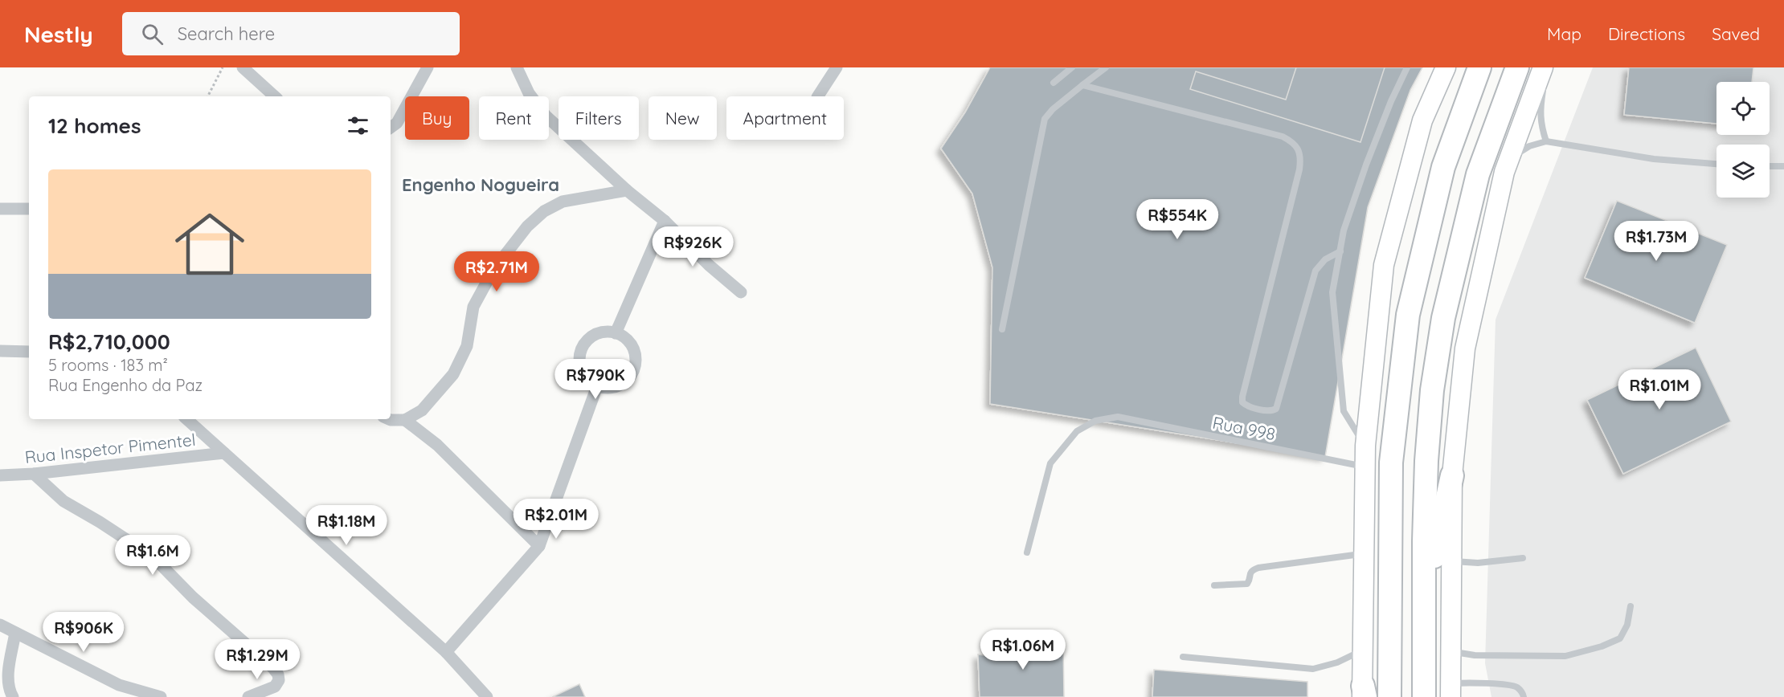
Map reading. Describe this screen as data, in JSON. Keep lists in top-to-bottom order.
{
  "streets": {
    "street": ["Rua Inspetor Pimentel"],
    "lane": ["Rua 998"]
  },
  "districts": ["Engenho Nogueira"],
  "page": {
    "header": "Nestly",
    "search": "Search here",
    "nav": ["Map", "Directions", "Saved"],
    "chip": [
      "Buy",
      "Rent",
      "Filters",
      "New",
      "Apartment"
    ],
    "heading": "12 homes",
    "list": [
      {
        "name": "R$2,710,000",
        "note": "5 rooms · 183 m² · Rua Engenho da Paz"
      }
    ],
    "price": [
      "R$554K",
      "R$1.73M",
      "R$926K",
      "R$2.71M",
      "R$790K",
      "R$1.01M",
      "R$2.01M",
      "R$1.18M",
      "R$1.6M",
      "R$906K",
      "R$1.06M",
      "R$1.29M"
    ]
  }
}
